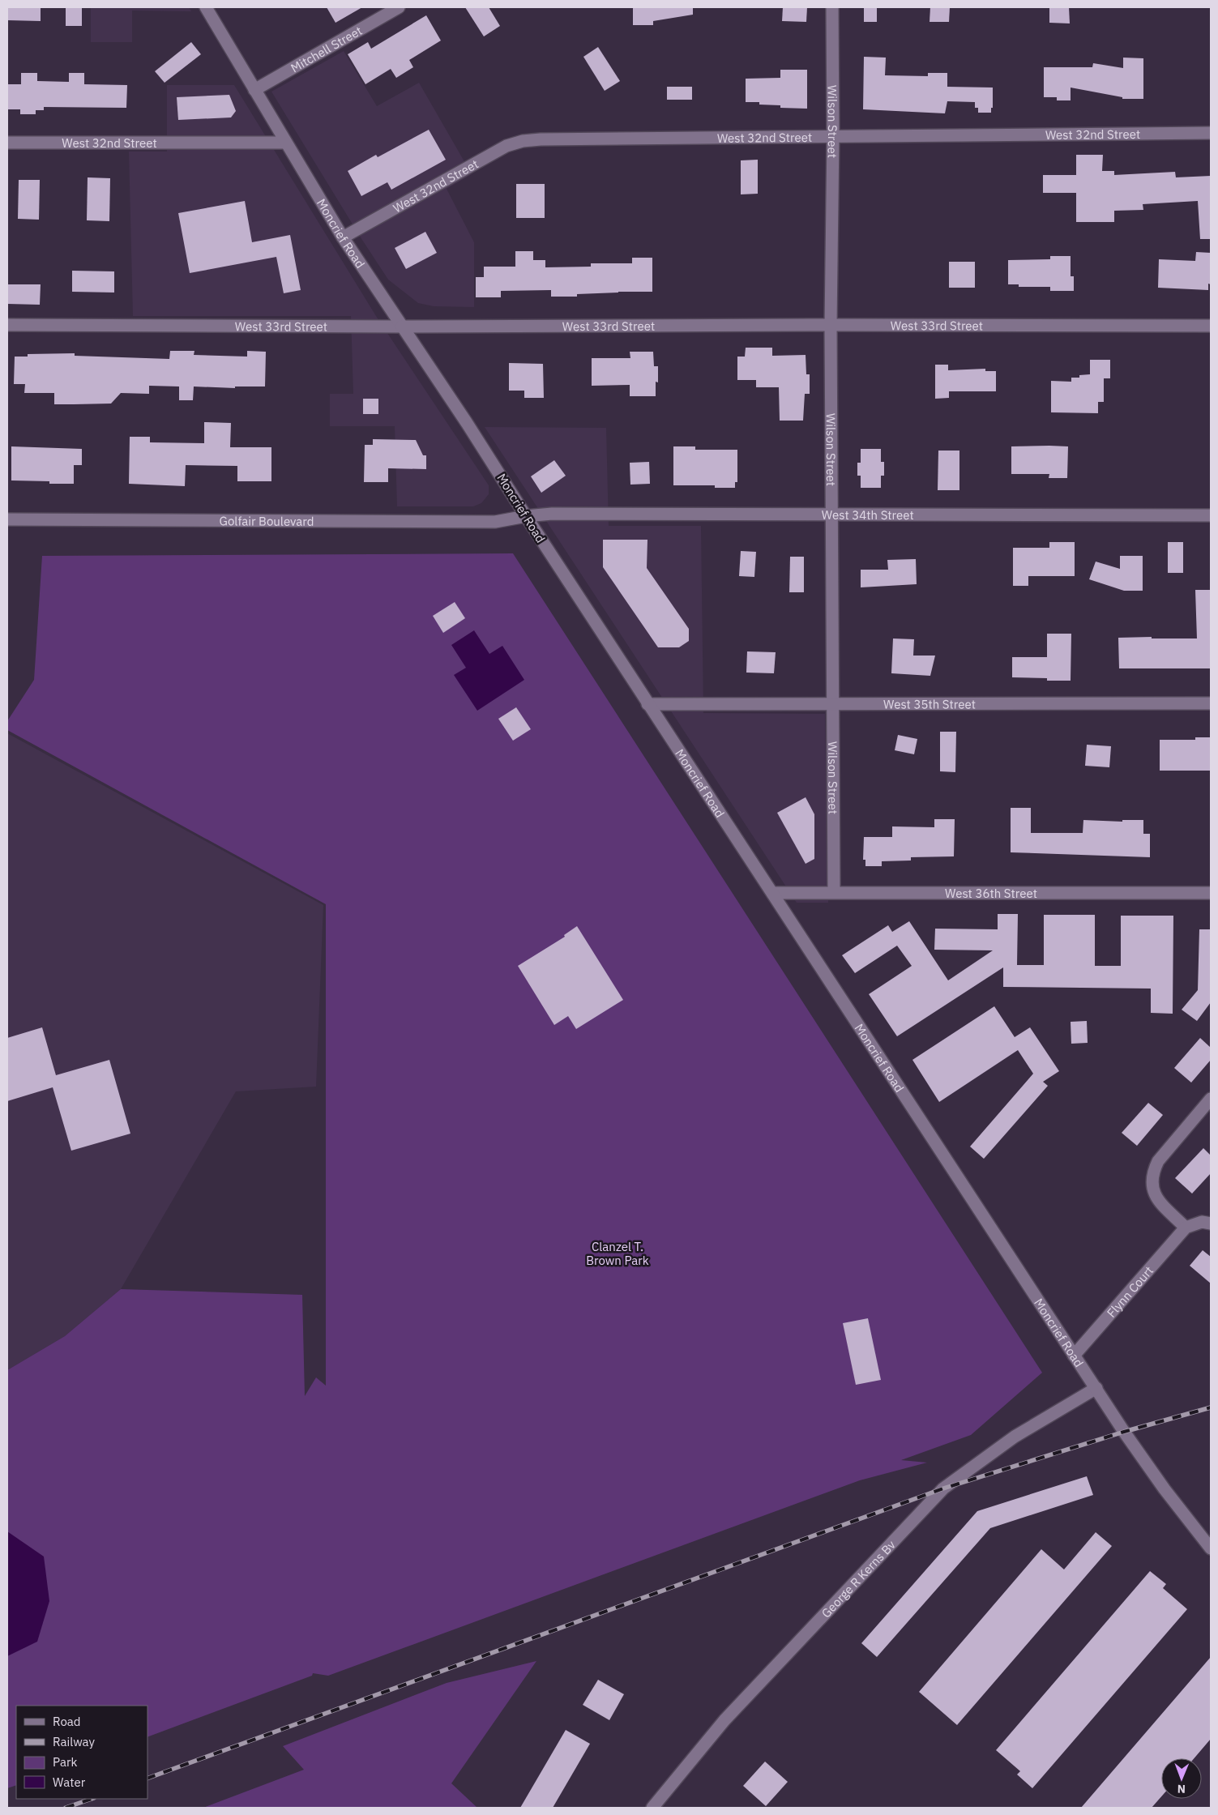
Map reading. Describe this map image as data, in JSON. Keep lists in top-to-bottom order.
{
  "streets": {
    "street": [
      "Mitchell Street",
      "Wilson Street",
      "West 32nd Street",
      "Moncrief Road",
      "West 33rd Street",
      "West 34th Street",
      "Golfair Boulevard",
      "West 35th Street",
      "West 36th Street",
      "Flynn Court",
      "George R Kerns Bv"
    ]
  },
  "crossings": [
    ["Mitchell Street", "Moncrief Road"],
    ["Wilson Street", "West 32nd Street"],
    ["Wilson Street", "West 33rd Street"],
    ["Wilson Street", "West 34th Street"],
    ["Wilson Street", "West 35th Street"],
    ["Wilson Street", "West 36th Street"],
    ["West 32nd Street", "Moncrief Road"],
    ["Moncrief Road", "West 33rd Street"],
    ["Moncrief Road", "West 34th Street"],
    ["Moncrief Road", "Golfair Boulevard"],
    ["Moncrief Road", "West 35th Street"],
    ["Moncrief Road", "West 36th Street"],
    ["Moncrief Road", "Flynn Court"],
    ["Moncrief Road", "George R Kerns Bv"],
    ["West 34th Street", "Golfair Boulevard"]
  ],
  "parks": ["Clanzel T. Brown Park"],
  "legend": [
    "Road",
    "Railway",
    "Park",
    "Water"
  ],
  "north": "bottom"
}
